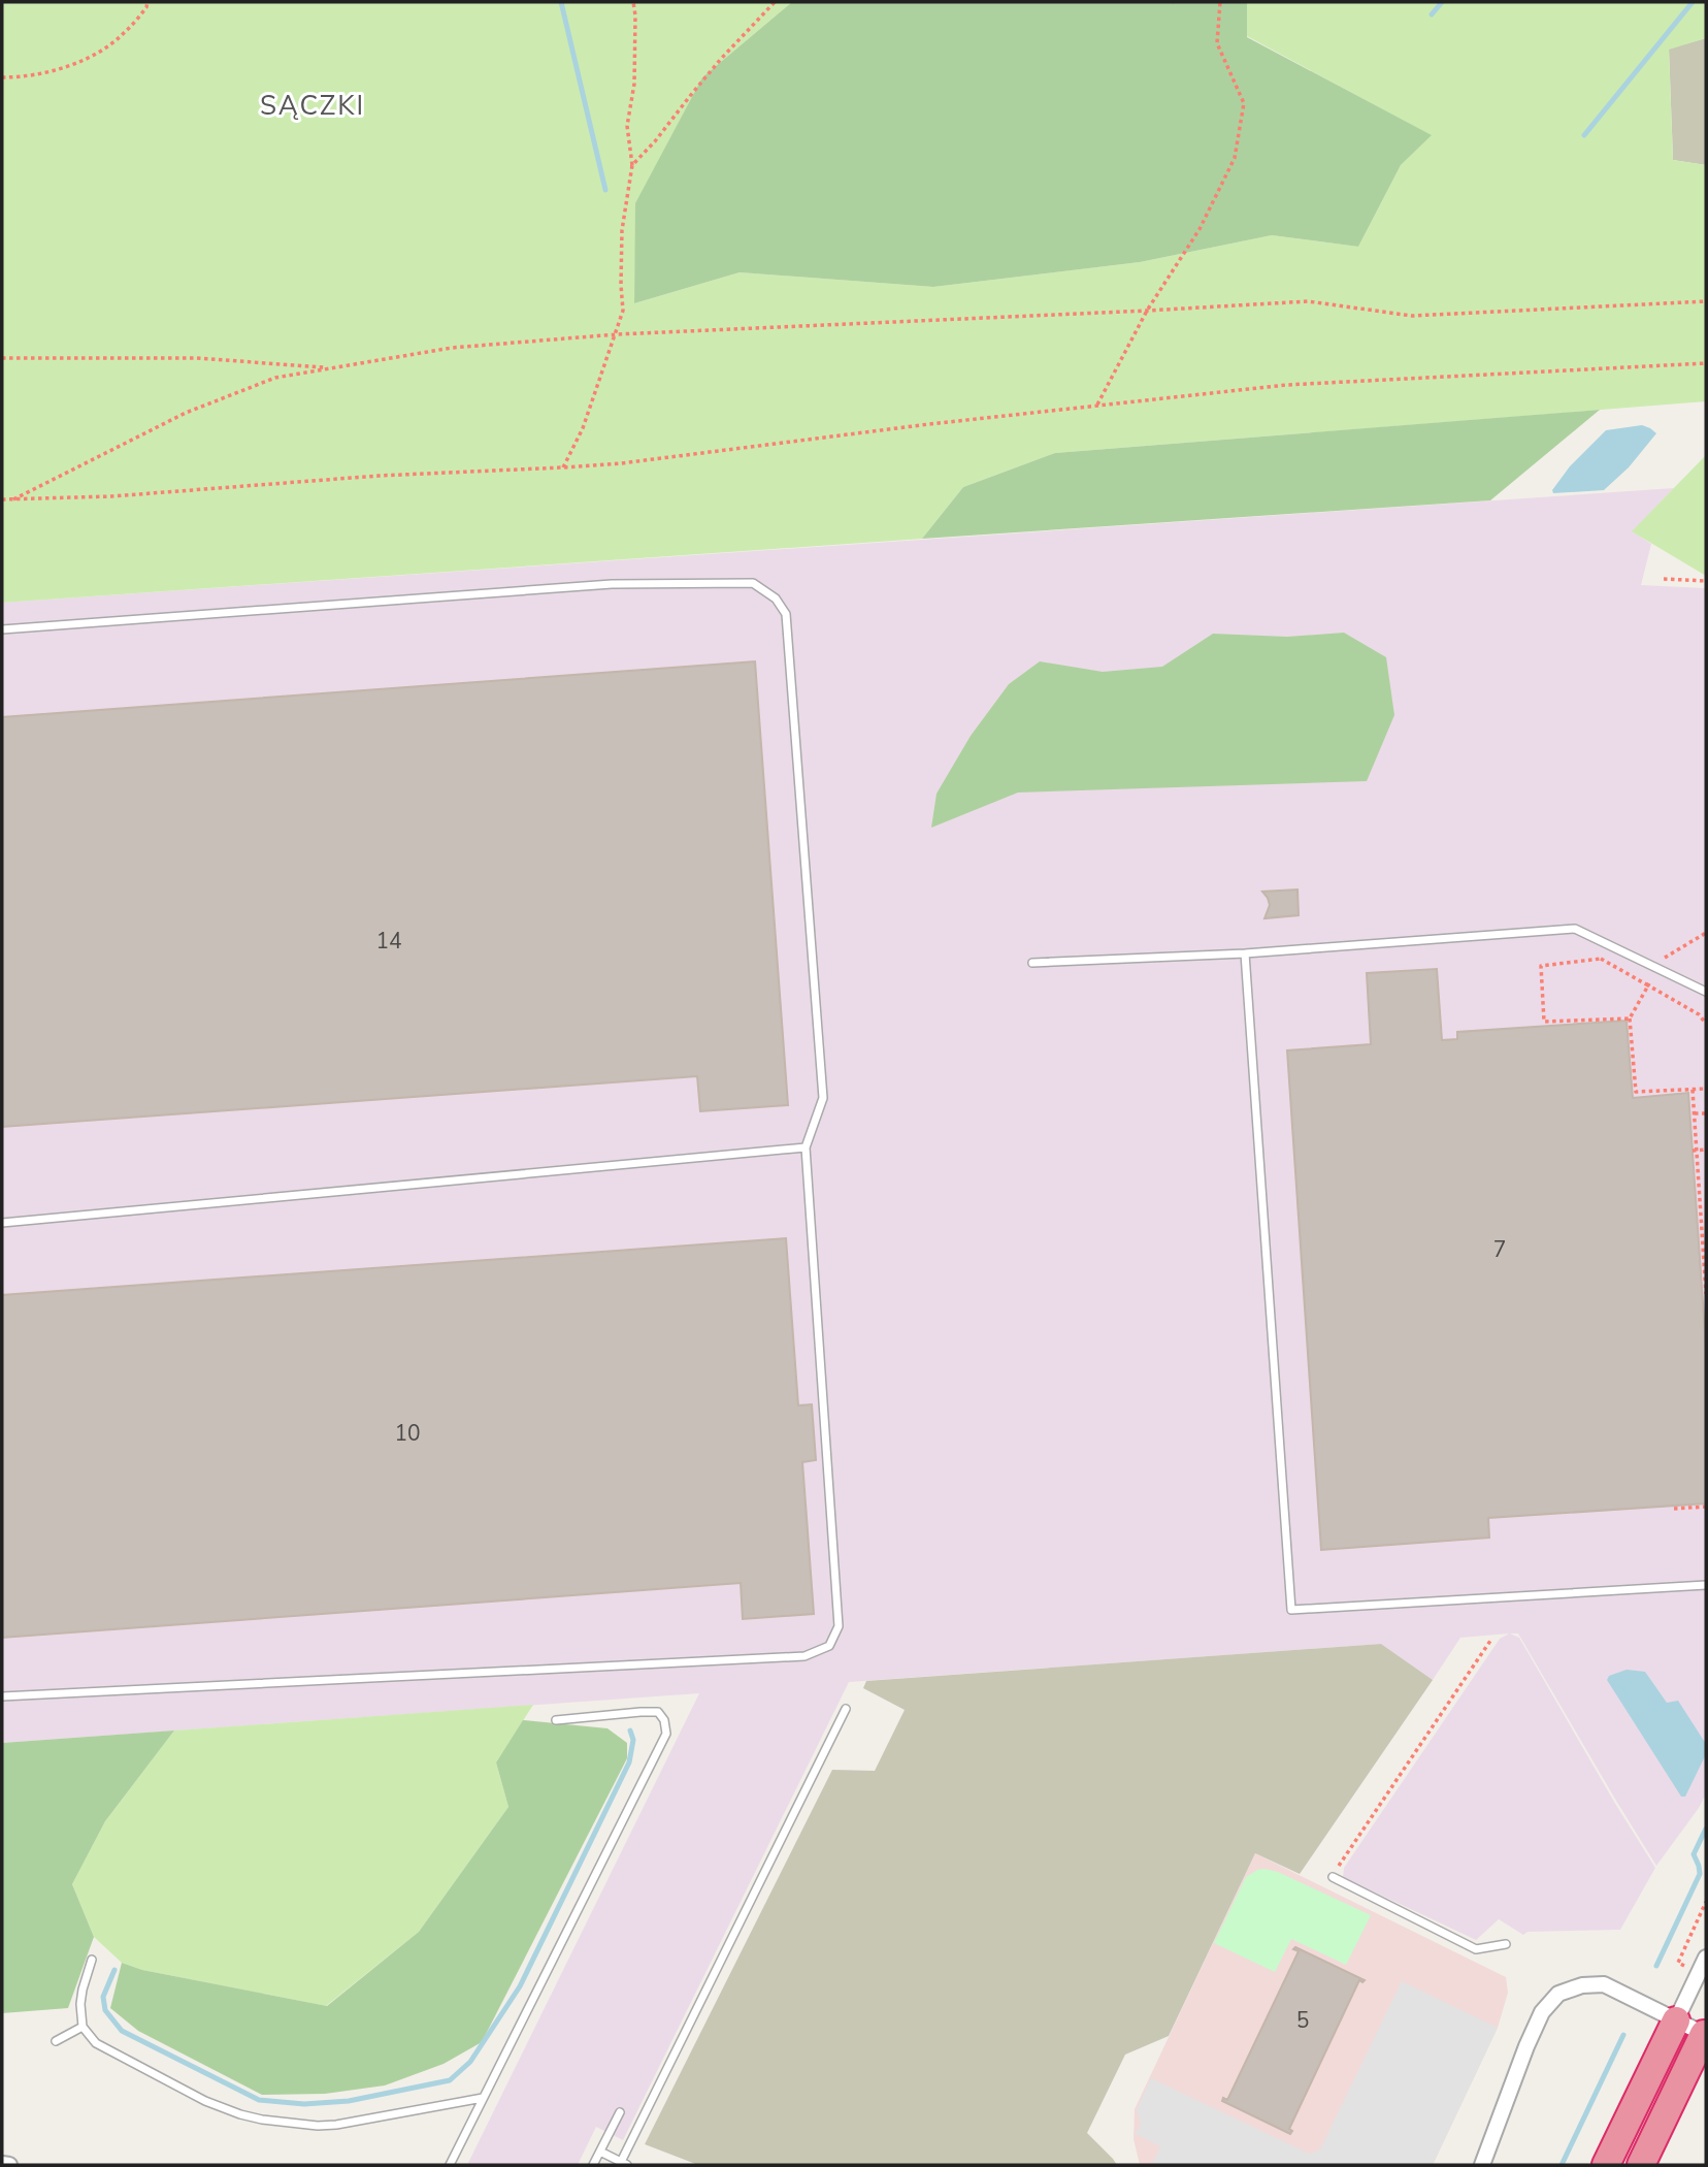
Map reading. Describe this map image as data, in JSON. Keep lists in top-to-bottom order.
{
  "districts": ["SĄCZKI"],
  "house_numbers": [
    "14",
    "7",
    "10",
    "5"
  ]
}
